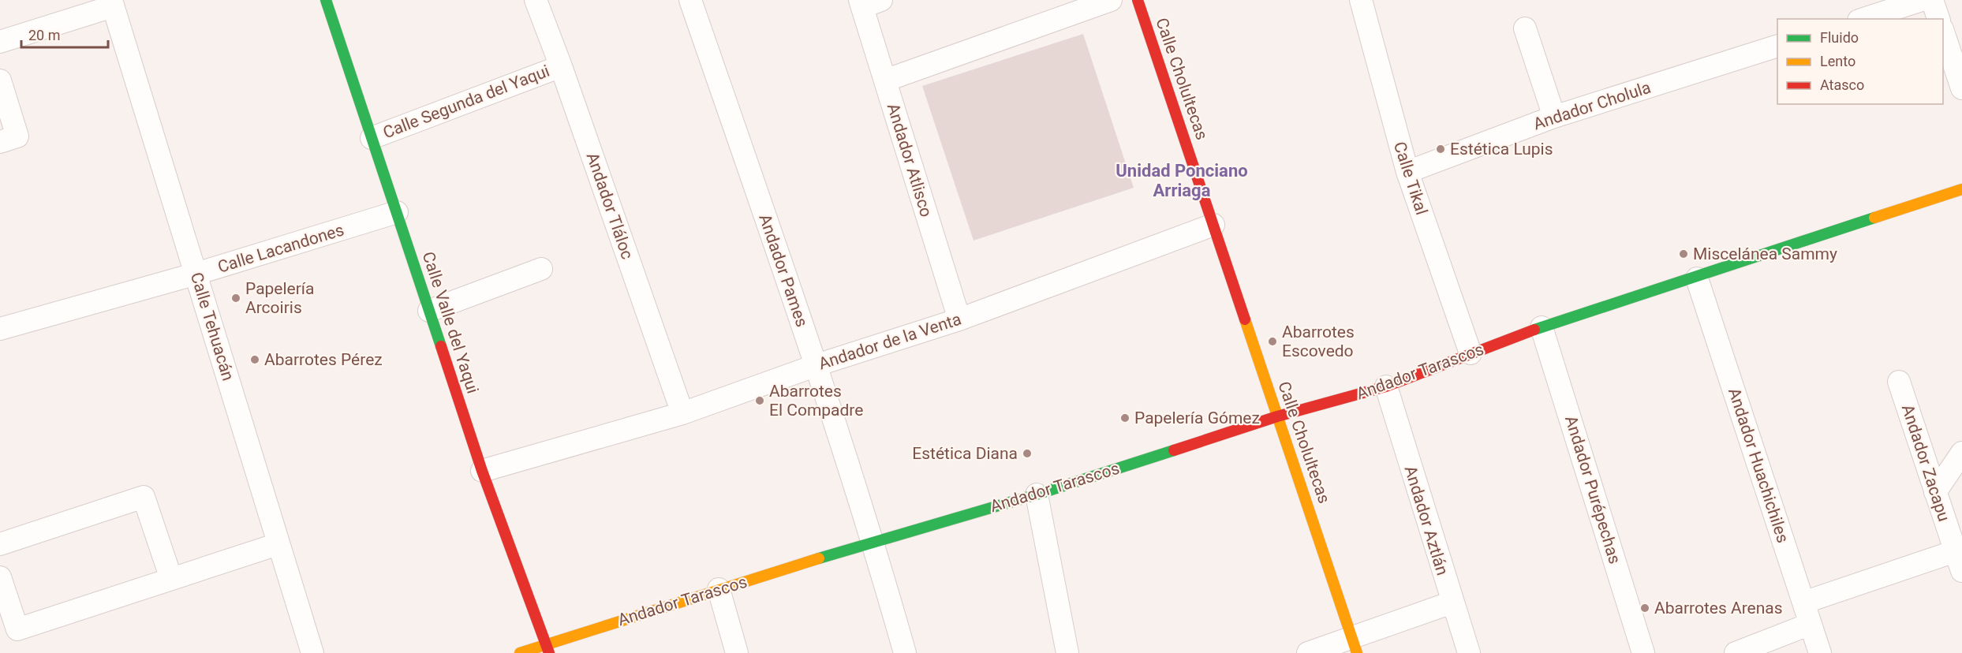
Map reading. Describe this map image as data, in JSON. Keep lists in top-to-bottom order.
{
  "streets": {
    "street": [
      "Calle Cholultecas",
      "Calle Segunda del Yaqui",
      "Andador Cholula",
      "Andador Atlisco",
      "Calle Tikal",
      "Andador Tláloc",
      "Calle Lacandones",
      "Andador Pames",
      "Calle Valle del Yaqui",
      "Calle Tehuacán",
      "Andador de la Venta",
      "Andador Tarascos",
      "Andador Zacapu",
      "Andador Huachichiles",
      "Andador Purépechas",
      "Andador Aztlán"
    ]
  },
  "crossings": [
    ["Calle Cholultecas", "Andador de la Venta"],
    ["Calle Cholultecas", "Andador Tarascos"],
    ["Calle Segunda del Yaqui", "Andador Tláloc"],
    ["Calle Segunda del Yaqui", "Calle Valle del Yaqui"],
    ["Andador Cholula", "Calle Tikal"],
    ["Andador Atlisco", "Andador de la Venta"],
    ["Calle Tikal", "Andador Tarascos"],
    ["Andador Tláloc", "Andador de la Venta"],
    ["Calle Lacandones", "Calle Valle del Yaqui"],
    ["Calle Lacandones", "Calle Tehuacán"],
    ["Andador Pames", "Andador de la Venta"],
    ["Andador Pames", "Andador Tarascos"],
    ["Calle Valle del Yaqui", "Andador de la Venta"],
    ["Calle Valle del Yaqui", "Andador Tarascos"],
    ["Andador Tarascos", "Andador Huachichiles"],
    ["Andador Tarascos", "Andador Purépechas"],
    ["Andador Tarascos", "Andador Aztlán"]
  ],
  "districts": ["Unidad Ponciano Arriaga"],
  "places": [
    "Estética Lupis",
    "Miscelánea Sammy",
    "Papelería Arcoiris",
    "Abarrotes Escovedo",
    "Abarrotes Pérez",
    "Abarrotes El Compadre",
    "Papelería Gómez",
    "Estética Diana",
    "Abarrotes Arenas"
  ],
  "legend": ["Fluido", "Lento", "Atasco"],
  "scale_bar": "20 m"
}
